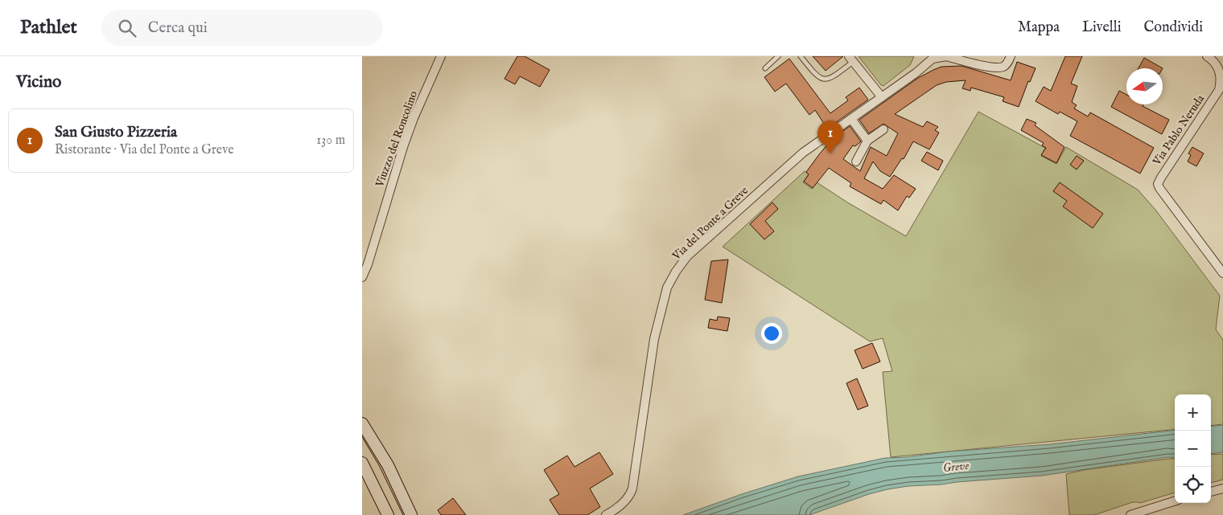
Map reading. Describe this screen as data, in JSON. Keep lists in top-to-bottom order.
{
  "streets": {
    "street": ["Via Pablo Neruda", "Viuzzo del Roncolino", "Via del Ponte a Greve"]
  },
  "water": ["Greve"],
  "north": "left",
  "page": {
    "header": "Pathlet",
    "search": "Cerca qui",
    "nav": ["Mappa", "Livelli", "Condividi"],
    "heading": "Vicino",
    "list": [
      {
        "mark": "1",
        "name": "San Giusto Pizzeria",
        "note": "Ristorante · Via del Ponte a Greve",
        "value": "130 m"
      }
    ],
    "pins": "1",
    "map_buttons": ["+", "−"]
  }
}
